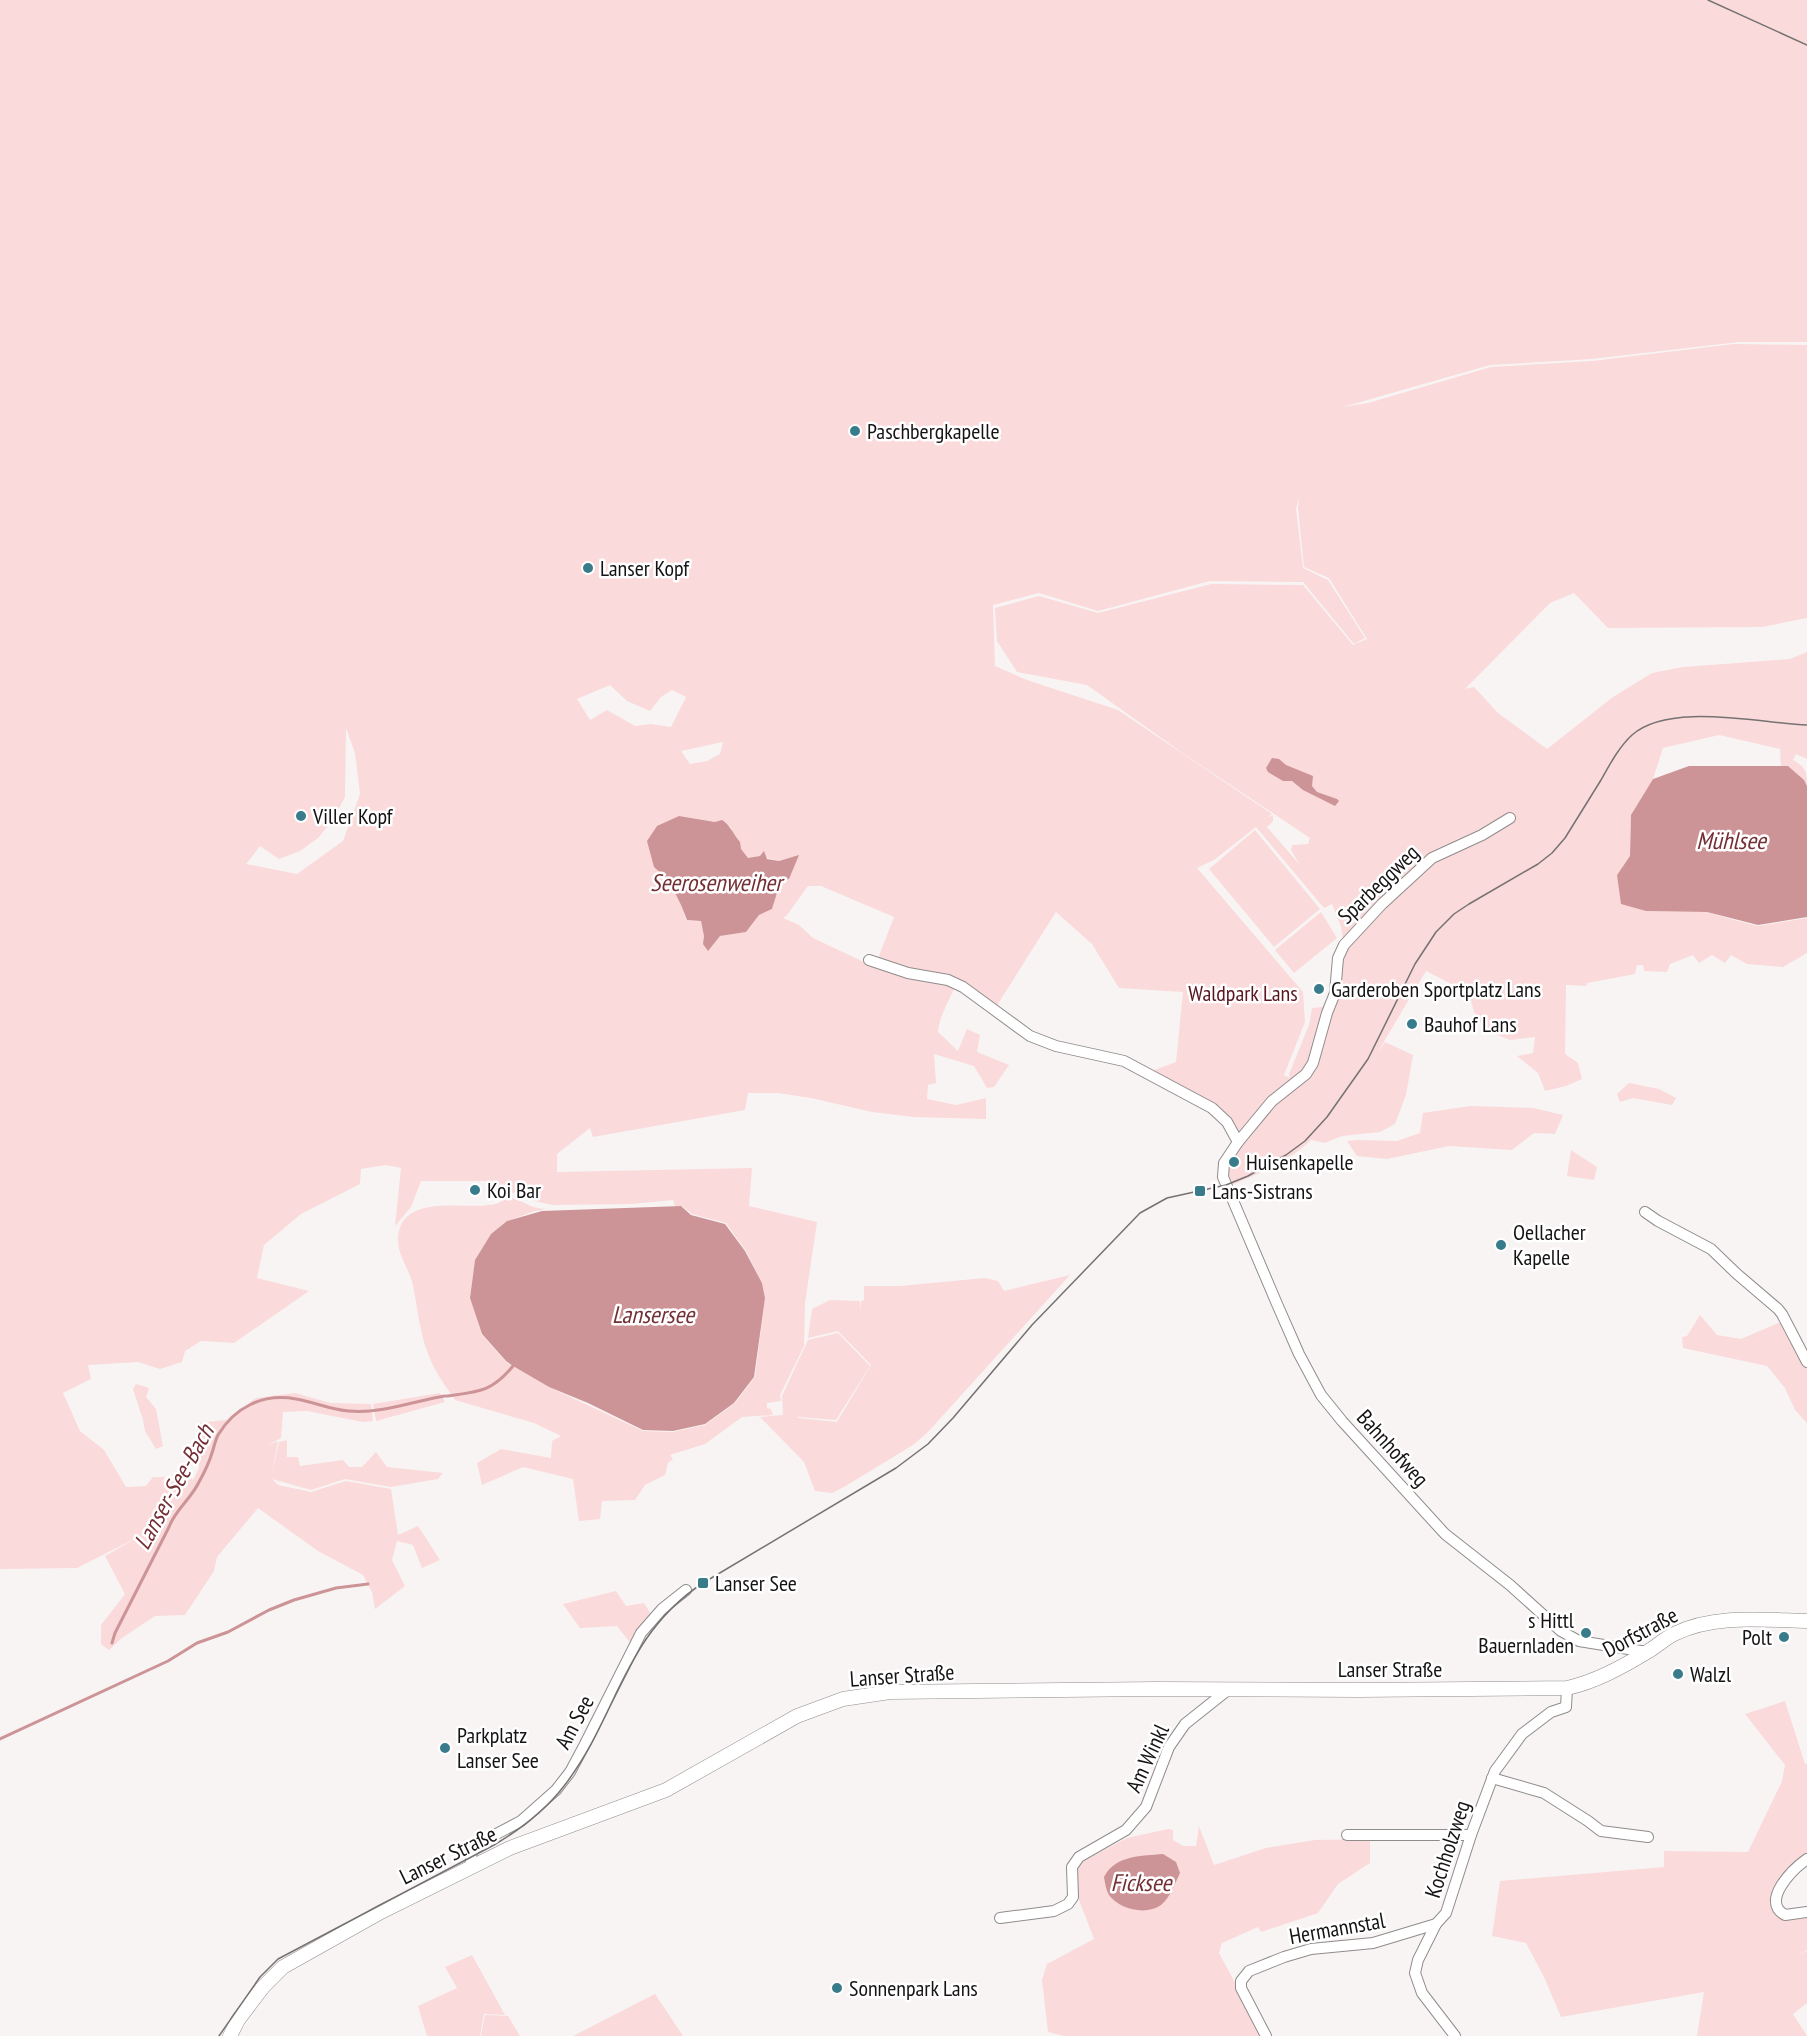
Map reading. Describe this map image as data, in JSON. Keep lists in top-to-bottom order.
{
  "streets": {
    "main road": ["Dorfstraße", "Lanser Straße"],
    "street": [
      "Sparbeggweg",
      "Bahnhofweg",
      "Am See",
      "Am Winkl",
      "Kochholzweg",
      "Hermannstal"
    ]
  },
  "crossings": [
    ["Sparbeggweg", "Bahnhofweg"],
    ["Bahnhofweg", "Dorfstraße"],
    ["Dorfstraße", "Lanser Straße"],
    ["Dorfstraße", "Kochholzweg"],
    ["Lanser Straße", "Am See"],
    ["Lanser Straße", "Am Winkl"],
    ["Lanser Straße", "Kochholzweg"],
    ["Kochholzweg", "Hermannstal"]
  ],
  "water": [
    "Mühlsee",
    "Seerosenweiher",
    "Lansersee",
    "Lanser-See-Bach",
    "Ficksee"
  ],
  "parks": ["Waldpark Lans"],
  "places": {
    "other": [
      "Paschbergkapelle",
      "Lanser Kopf",
      "Viller Kopf",
      "Garderoben Sportplatz Lans",
      "Bauhof Lans",
      "Huisenkapelle",
      "Koi Bar",
      "Oellacher Kapelle",
      "s Hittl Bauernladen",
      "Polt",
      "Walzl",
      "Parkplatz Lanser See",
      "Sonnenpark Lans"
    ],
    "transit": ["Lans-Sistrans", "Lanser See"]
  }
}
